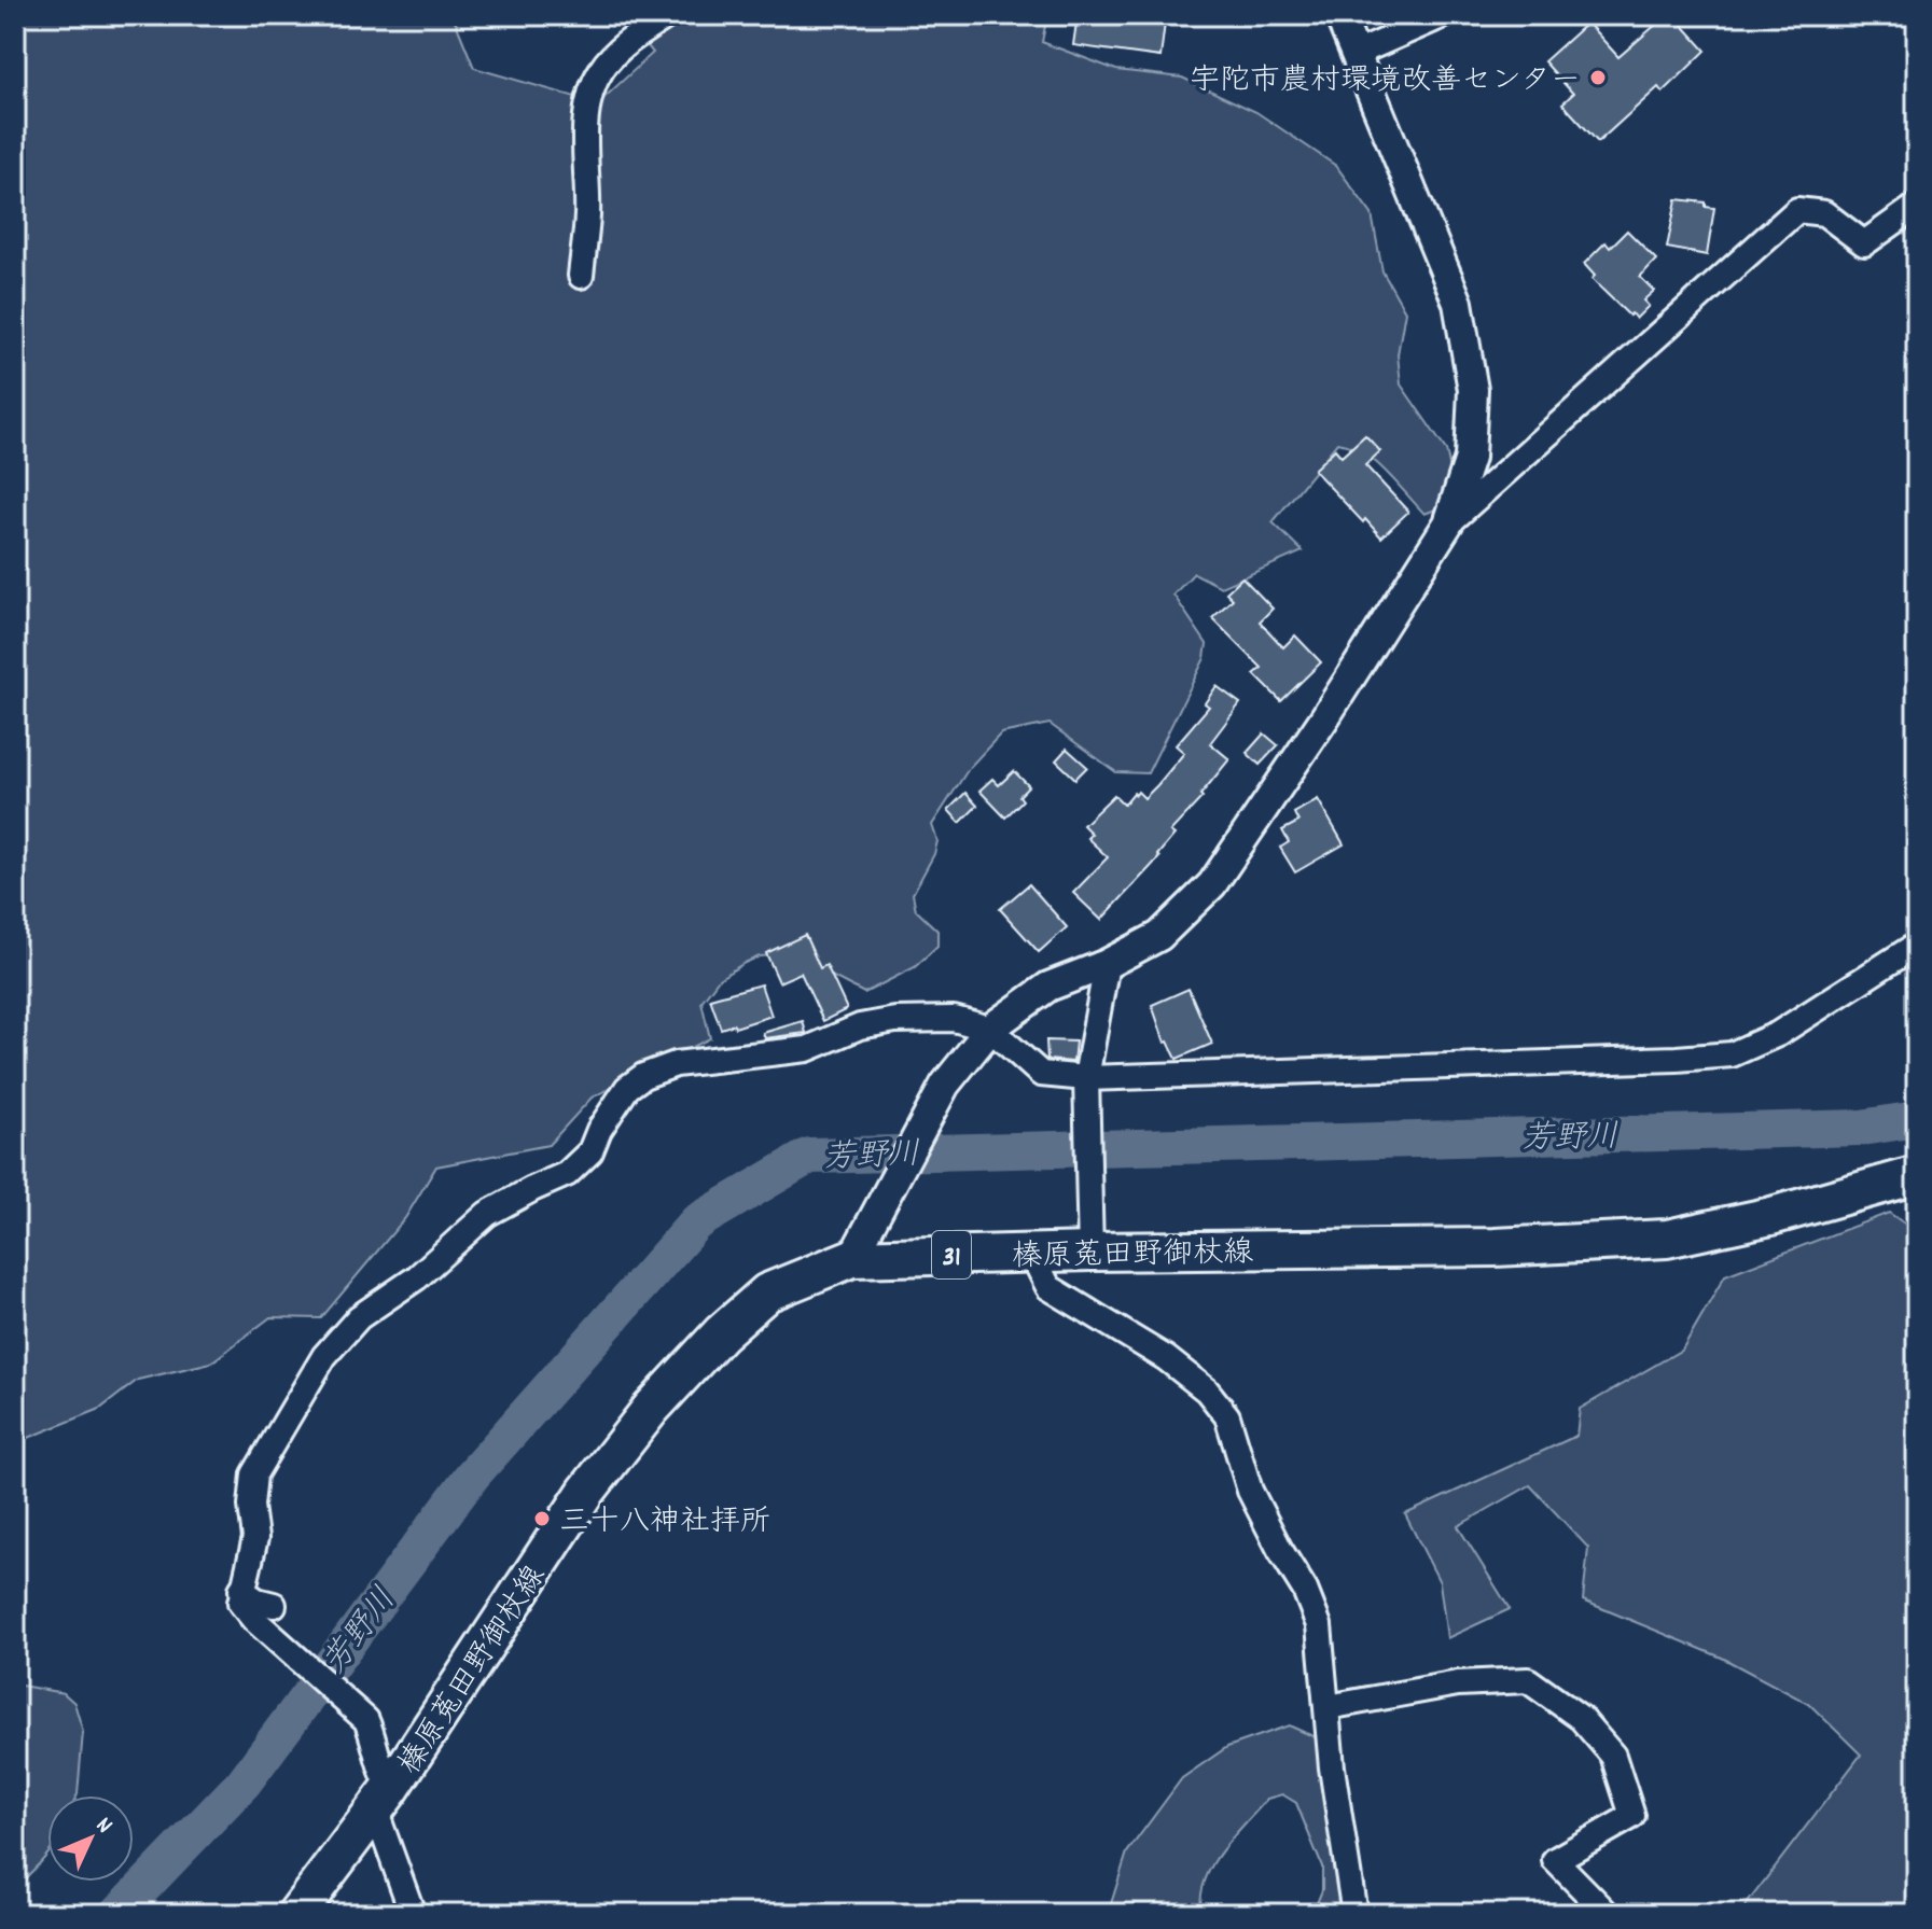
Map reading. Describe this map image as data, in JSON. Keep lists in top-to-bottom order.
{
  "streets": {
    "main road": ["榛原菟田野御杖線", "31"]
  },
  "water": ["芳野川"],
  "places": ["宇陀市農村環境改善センター", "三十八神社拝所"],
  "north": "top right"
}
